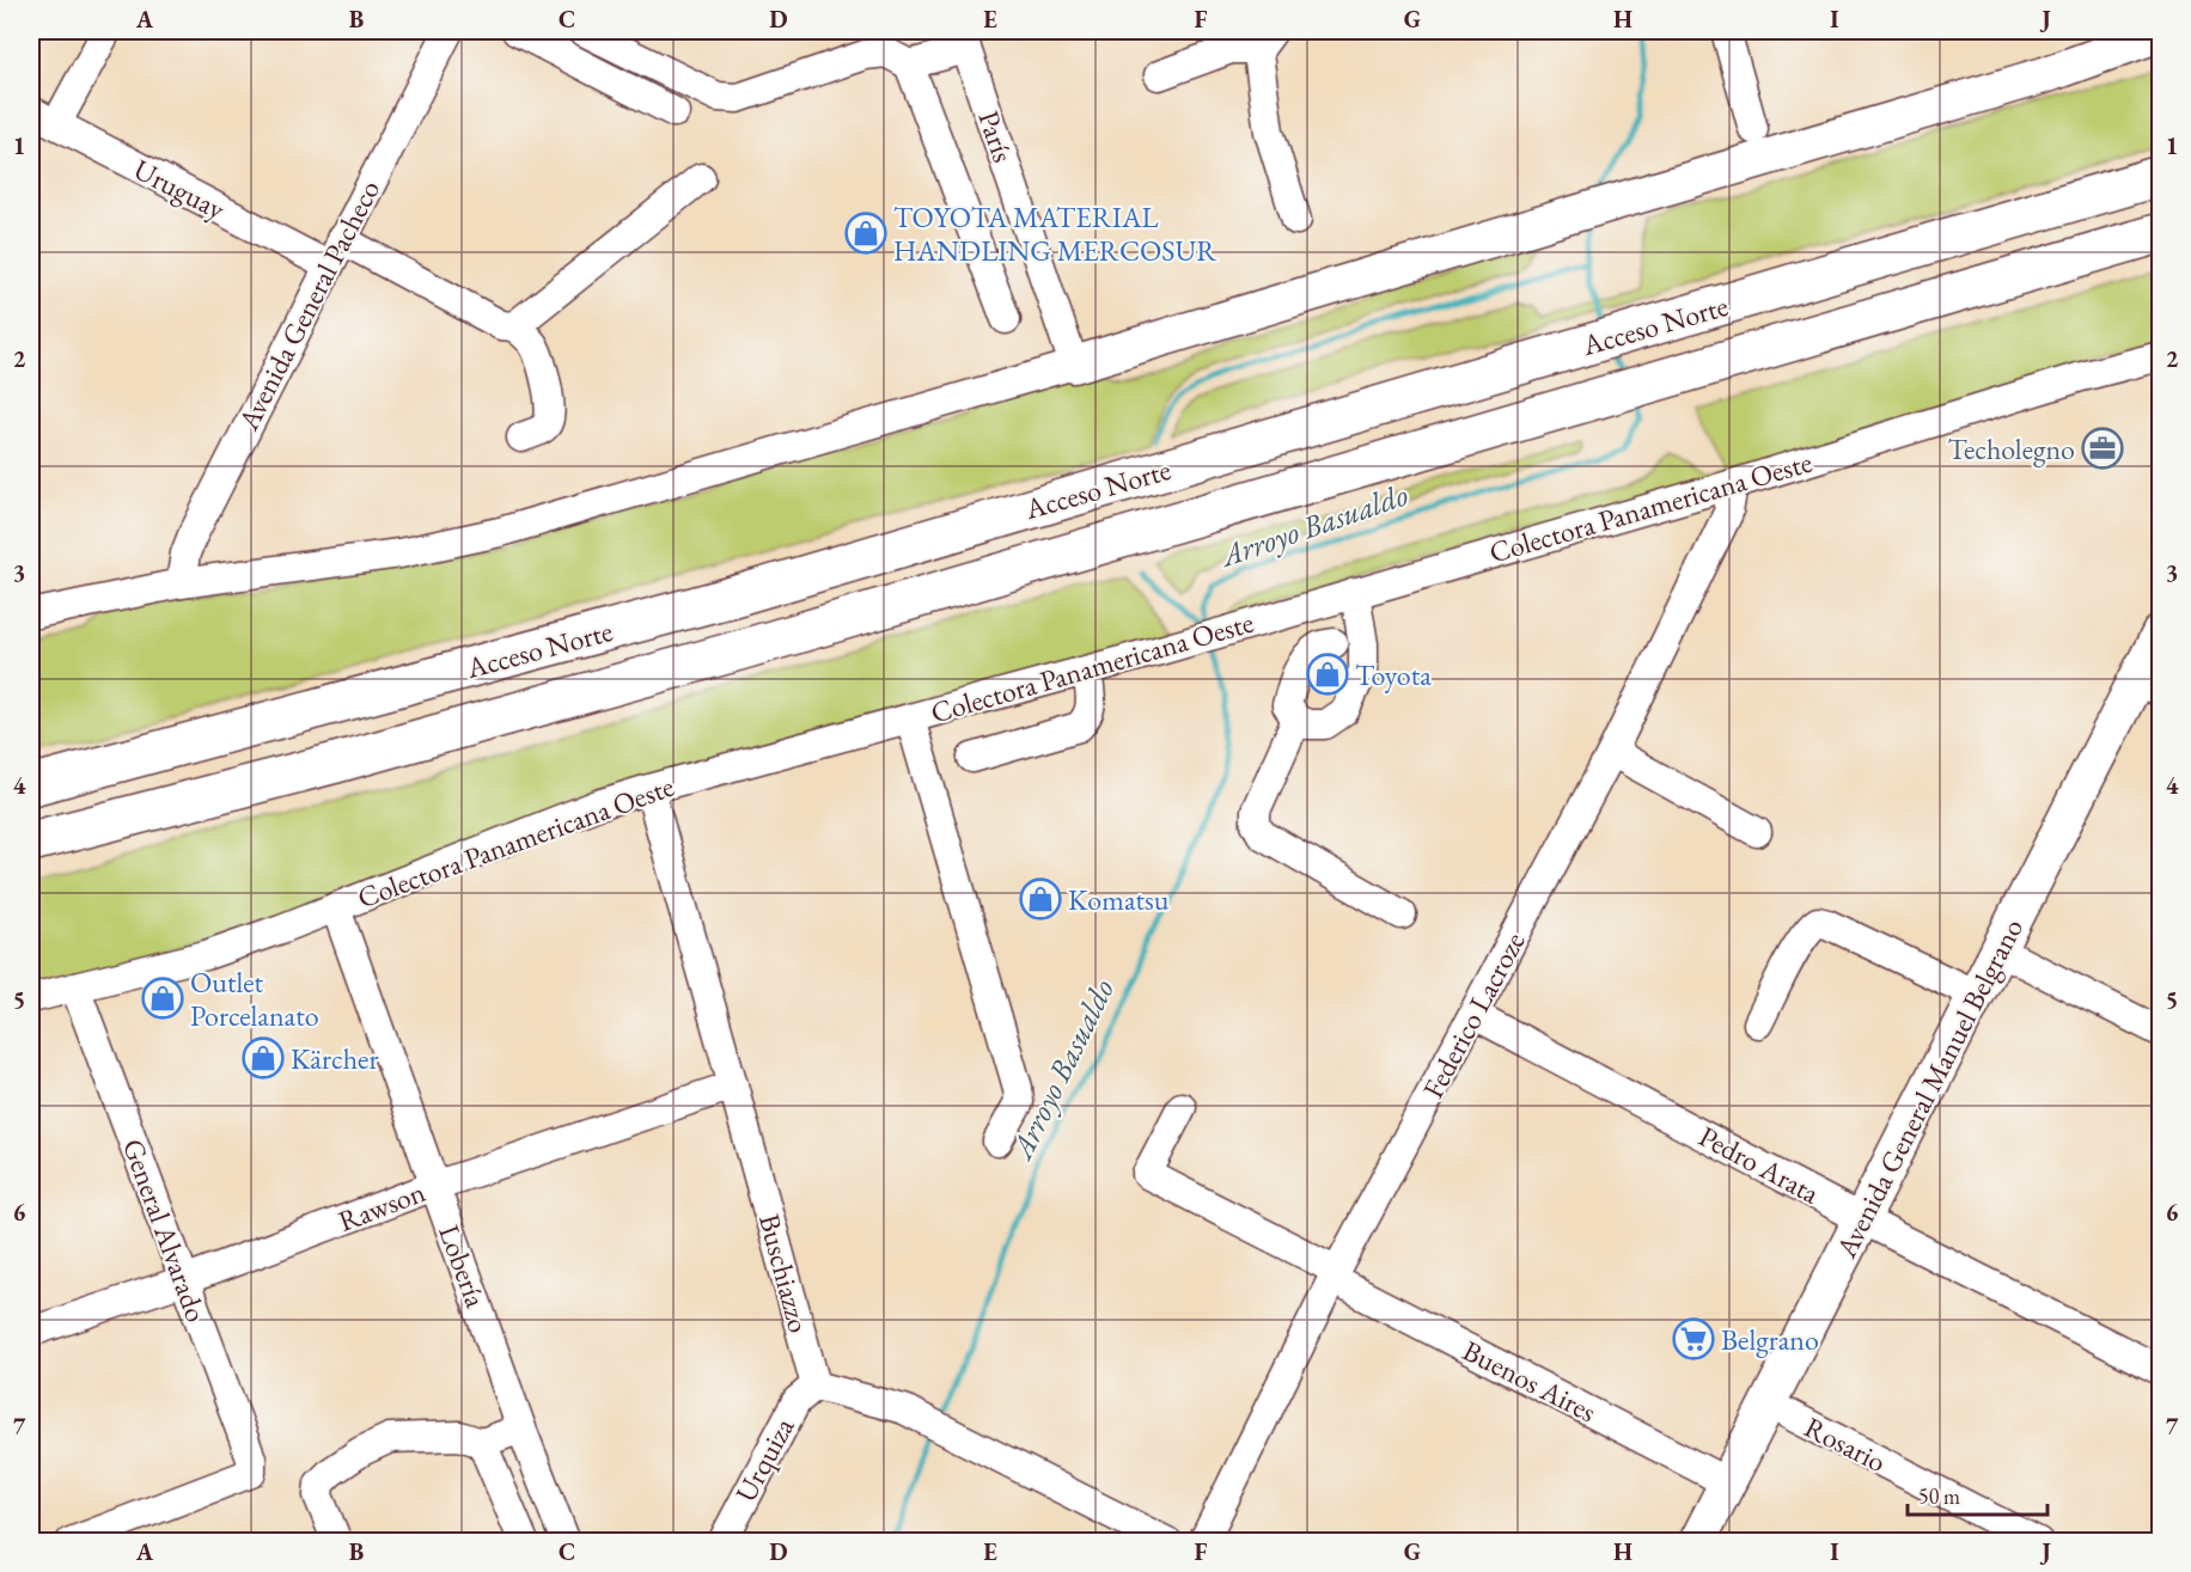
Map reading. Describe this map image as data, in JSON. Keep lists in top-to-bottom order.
{
  "streets": {
    "highway": ["Acceso Norte"],
    "main road": ["Avenida General Manuel Belgrano"],
    "street": [
      "París",
      "Uruguay",
      "Avenida General Pacheco",
      "Colectora Panamericana Oeste",
      "Federico Lacroze",
      "Pedro Arata",
      "Rawson",
      "General Alvarado",
      "Lobería",
      "Buschiazzo",
      "Buenos Aires",
      "Rosario",
      "Urquiza"
    ]
  },
  "crossings": [
    ["Uruguay", "Avenida General Pacheco"],
    ["Colectora Panamericana Oeste", "Federico Lacroze"],
    ["Colectora Panamericana Oeste", "General Alvarado"],
    ["Colectora Panamericana Oeste", "Lobería"],
    ["Colectora Panamericana Oeste", "Buschiazzo"],
    ["Federico Lacroze", "Pedro Arata"],
    ["Federico Lacroze", "Buenos Aires"],
    ["Avenida General Manuel Belgrano", "Pedro Arata"],
    ["Avenida General Manuel Belgrano", "Buenos Aires"],
    ["Avenida General Manuel Belgrano", "Rosario"],
    ["Rawson", "General Alvarado"],
    ["Rawson", "Lobería"],
    ["Rawson", "Buschiazzo"],
    ["Buschiazzo", "Urquiza"]
  ],
  "water": ["Arroyo Basualdo"],
  "places": {
    "shop": [
      "TOYOTA MATERIAL HANDLING MERCOSUR",
      "Toyota",
      "Komatsu",
      "Outlet Porcelanato",
      "Kärcher"
    ],
    "office": ["Techolegno"],
    "supermarket": ["Belgrano"]
  },
  "scale_bar": "50 m",
  "grid": {
    "columns": [
      "A",
      "B",
      "C",
      "D",
      "E",
      "F",
      "G",
      "H",
      "I",
      "J"
    ],
    "rows": [
      "1",
      "2",
      "3",
      "4",
      "5",
      "6",
      "7"
    ]
  }
}
